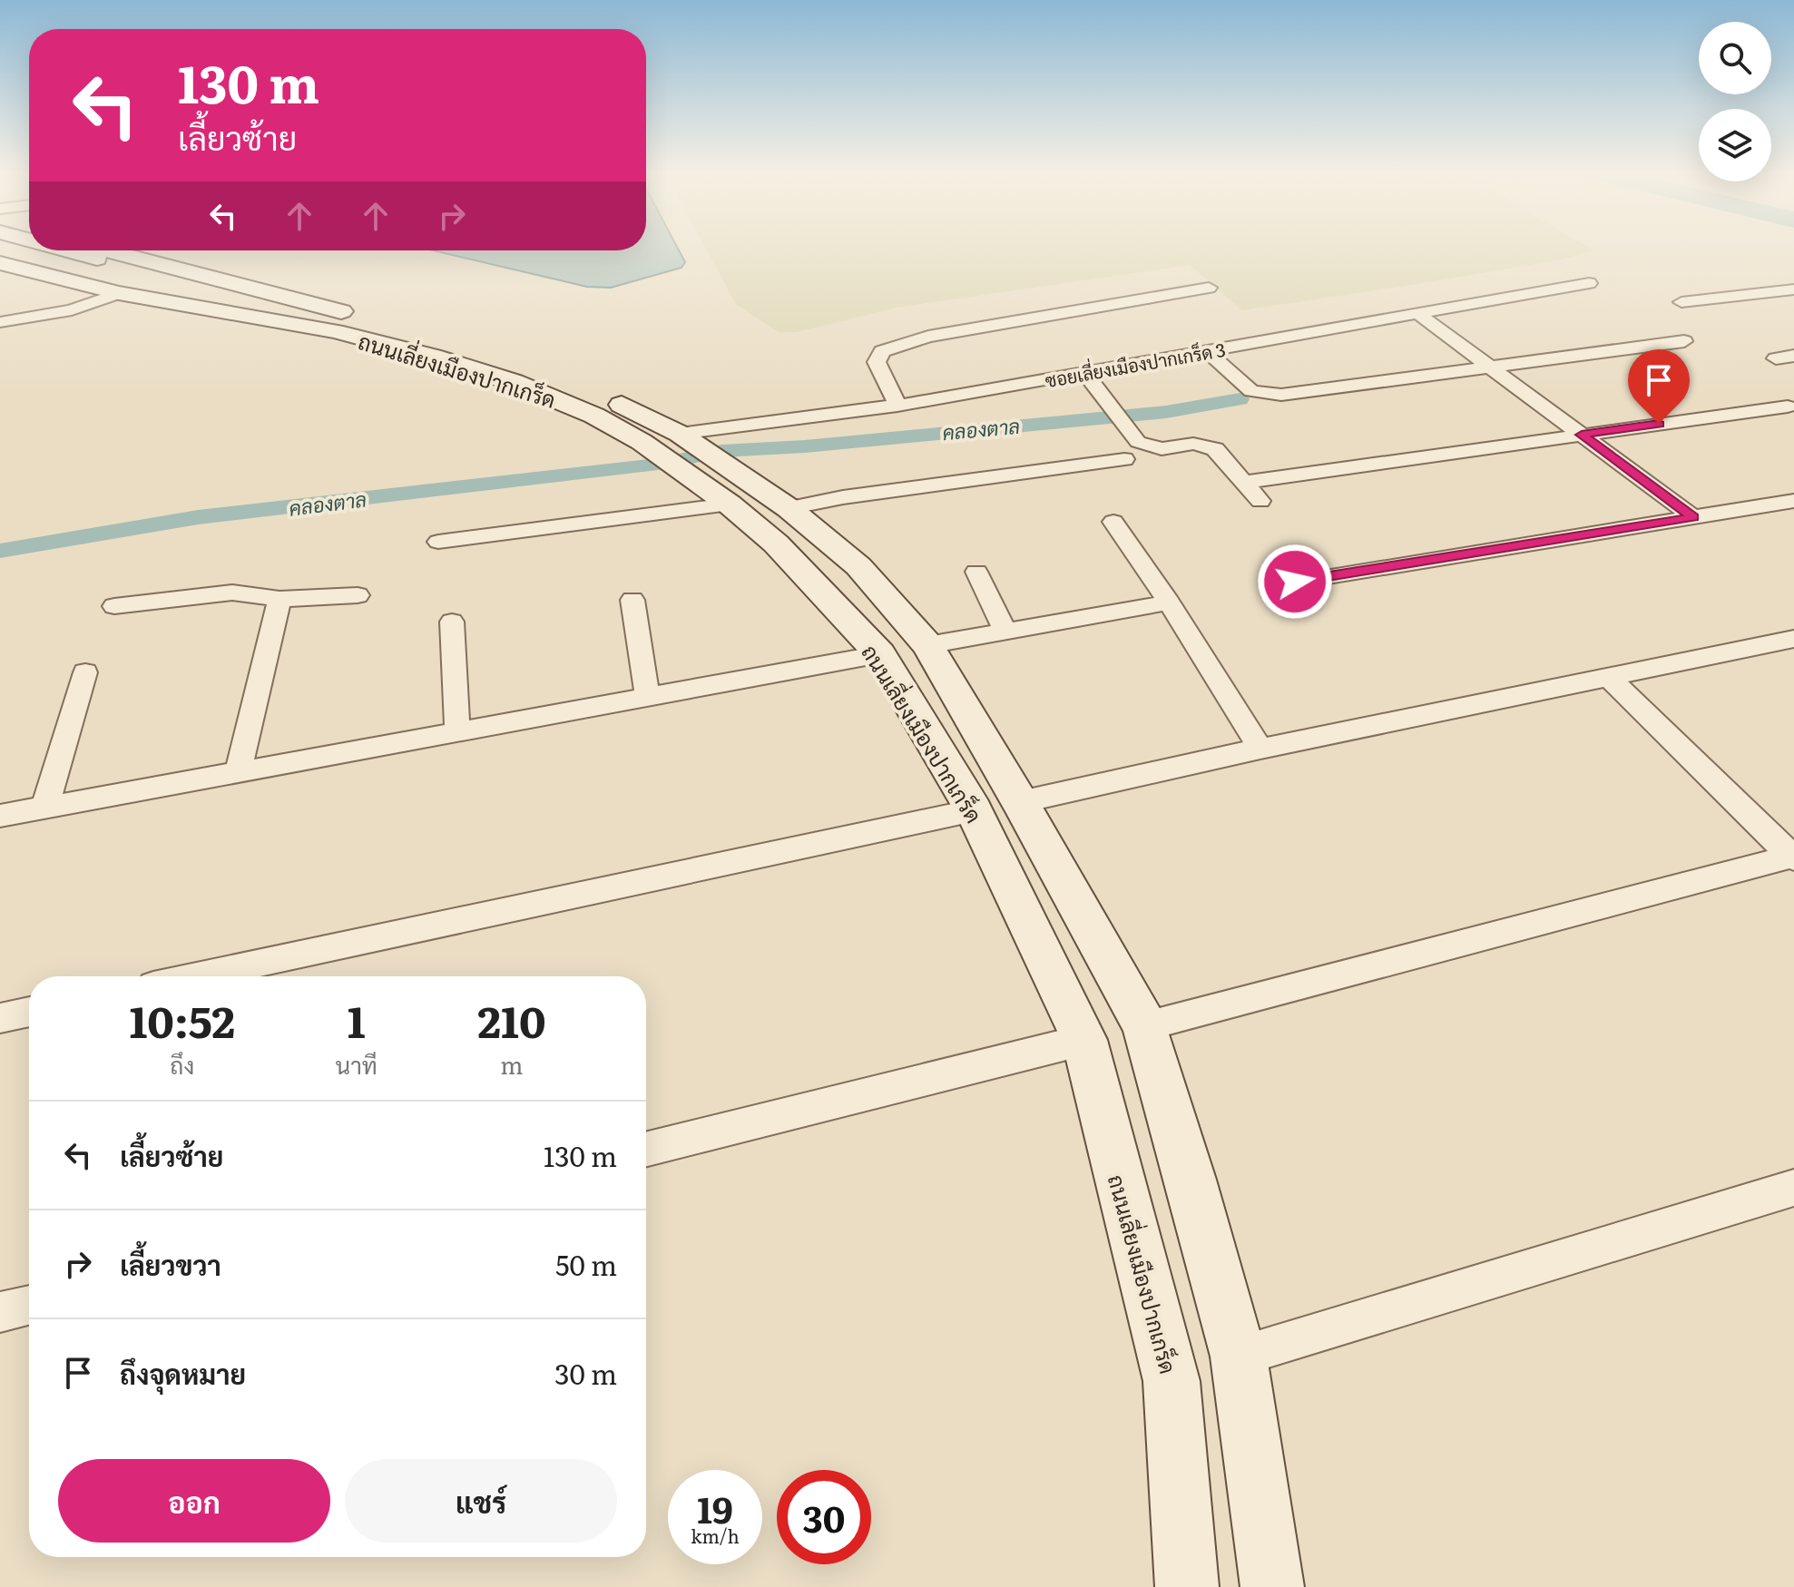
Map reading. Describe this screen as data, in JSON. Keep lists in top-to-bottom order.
{
  "streets": {
    "main road": ["ถนนเลี่ยงเมืองปากเกร็ด"],
    "street": ["ซอยเลี่ยงเมืองปากเกร็ด 3"]
  },
  "crossings": [
    ["ซอยเลี่ยงเมืองปากเกร็ด 3", "ถนนเลี่ยงเมืองปากเกร็ด"]
  ],
  "water": ["คลองตาล"],
  "page": {
    "turn": ["130 m", "เลี้ยวซ้าย"],
    "eta": [
      "10:52",
      "ถึง",
      "1",
      "นาที",
      "210",
      "m"
    ],
    "list": [
      {
        "name": "เลี้ยวซ้าย",
        "value": "130 m"
      },
      {
        "name": "เลี้ยวขวา",
        "value": "50 m"
      },
      {
        "name": "ถึงจุดหมาย",
        "value": "30 m"
      }
    ],
    "buttons": ["ออก", "แชร์"],
    "speed": "19 km/h",
    "limit": "30"
  }
}
